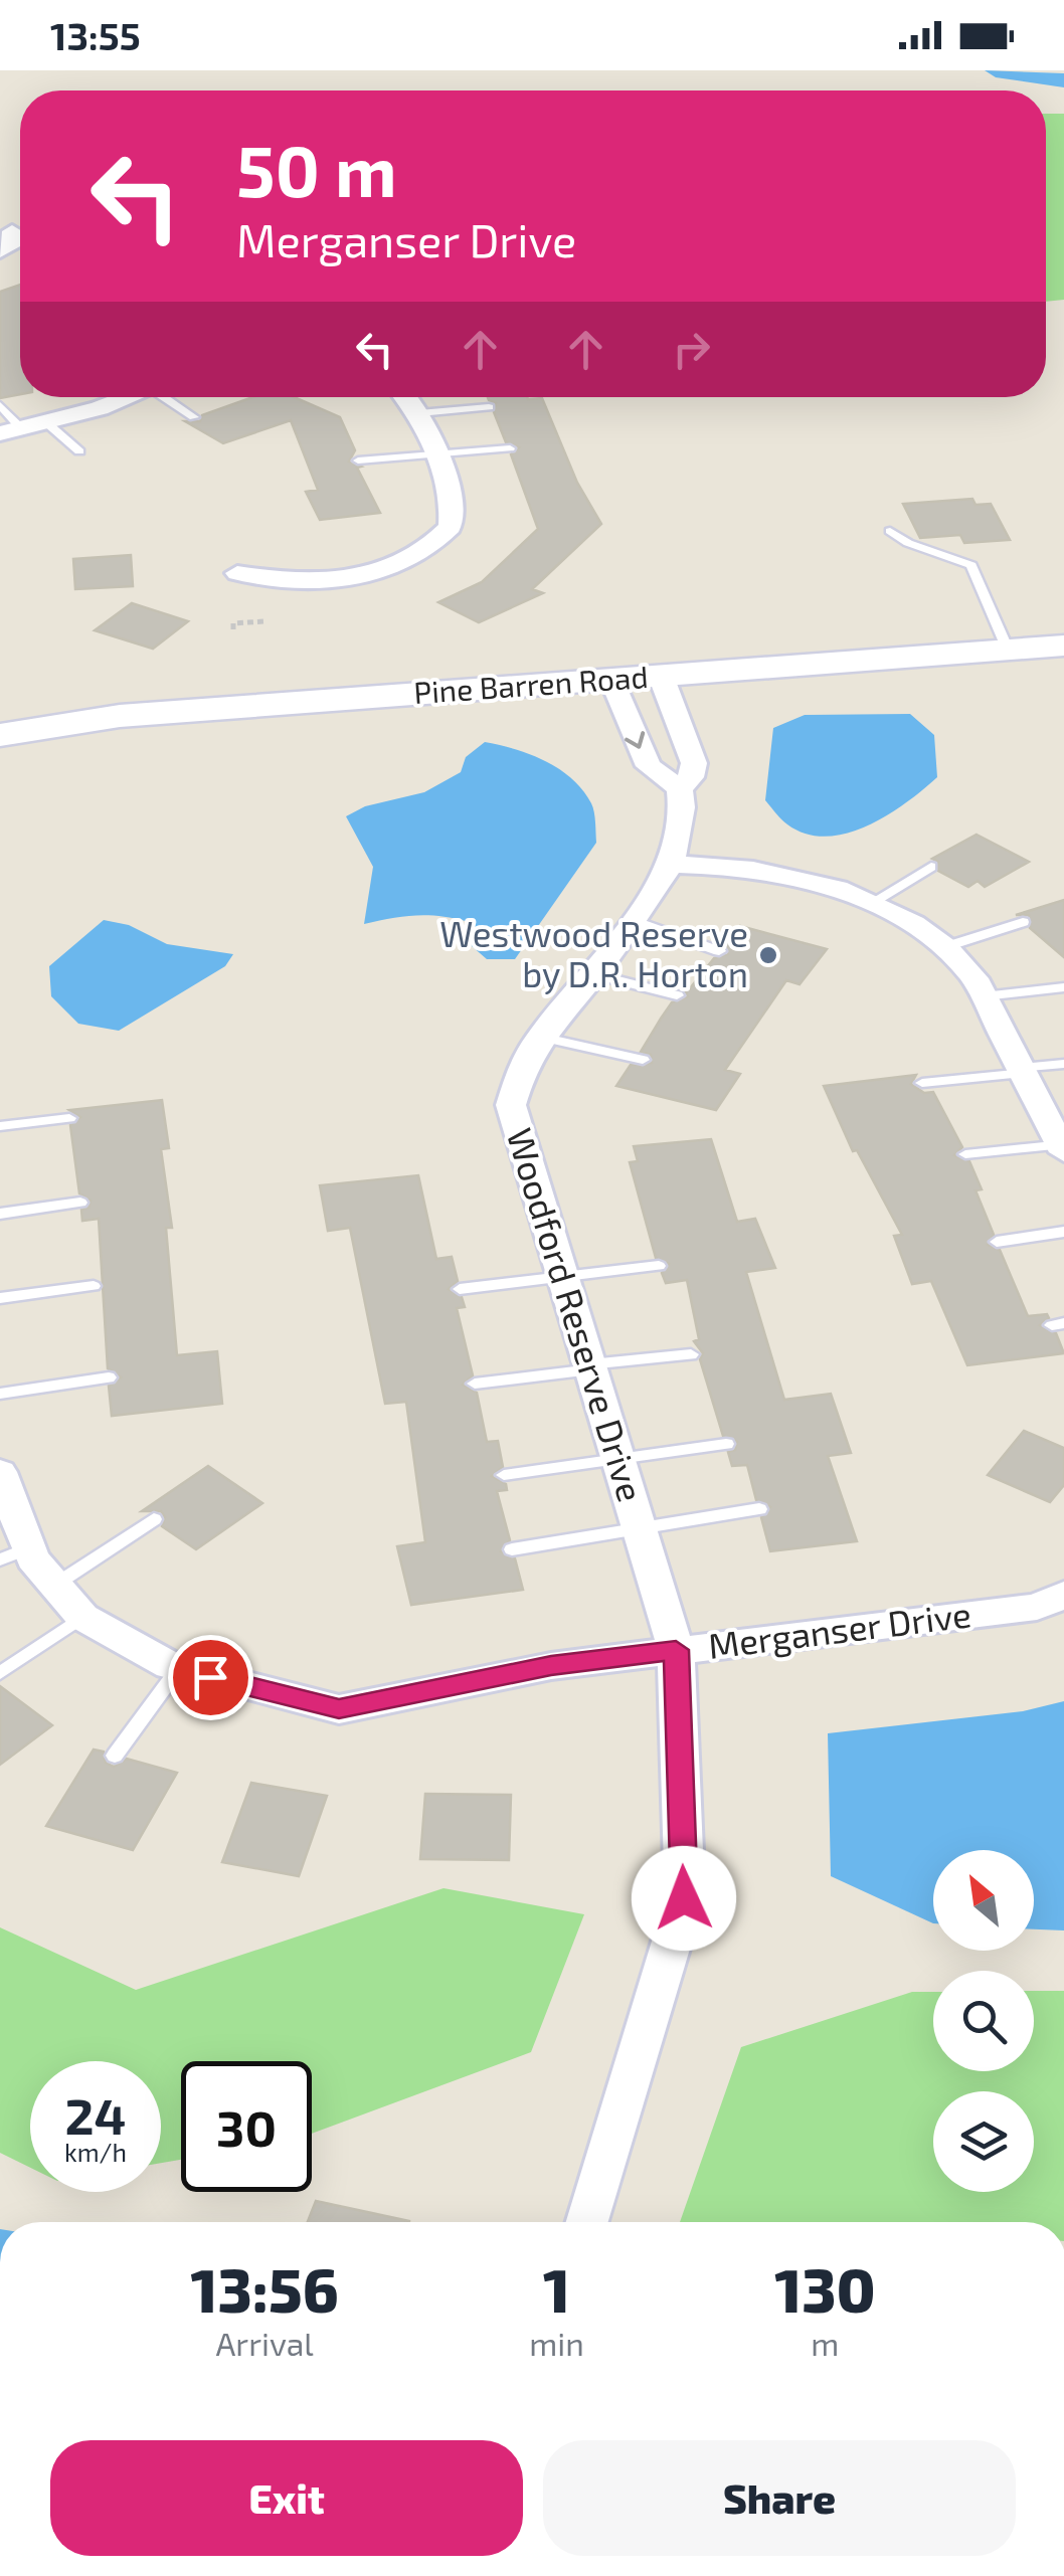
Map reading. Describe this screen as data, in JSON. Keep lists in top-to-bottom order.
{
  "streets": {
    "main road": ["Pine Barren Road"],
    "street": ["Woodford Reserve Drive", "Merganser Drive"]
  },
  "crossings": [
    ["Pine Barren Road", "Woodford Reserve Drive"],
    ["Woodford Reserve Drive", "Merganser Drive"]
  ],
  "places": ["Westwood Reserve by D.R. Horton"],
  "north": "top left",
  "page": {
    "status": "13:55",
    "turn": ["50 m", "Merganser Drive"],
    "speed": "24 km/h",
    "limit": "30",
    "eta": [
      "13:56",
      "Arrival",
      "1",
      "min",
      "130",
      "m"
    ],
    "buttons": ["Exit", "Share"]
  }
}
